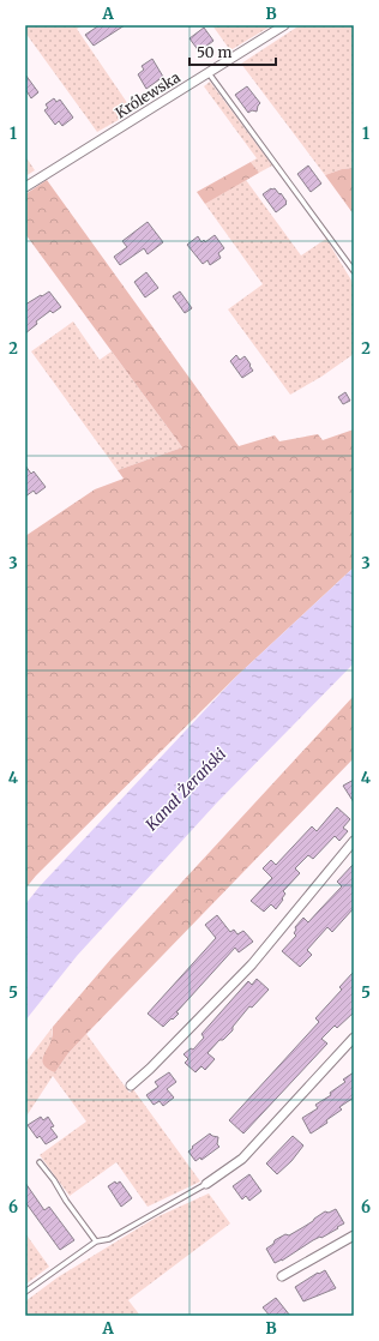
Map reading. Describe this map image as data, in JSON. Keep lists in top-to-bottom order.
{
  "streets": {
    "street": ["Królewska"]
  },
  "water": ["Kanał Żerański"],
  "scale_bar": "50 m",
  "grid": {
    "columns": ["A", "B"],
    "rows": [
      "1",
      "2",
      "3",
      "4",
      "5",
      "6"
    ]
  }
}
